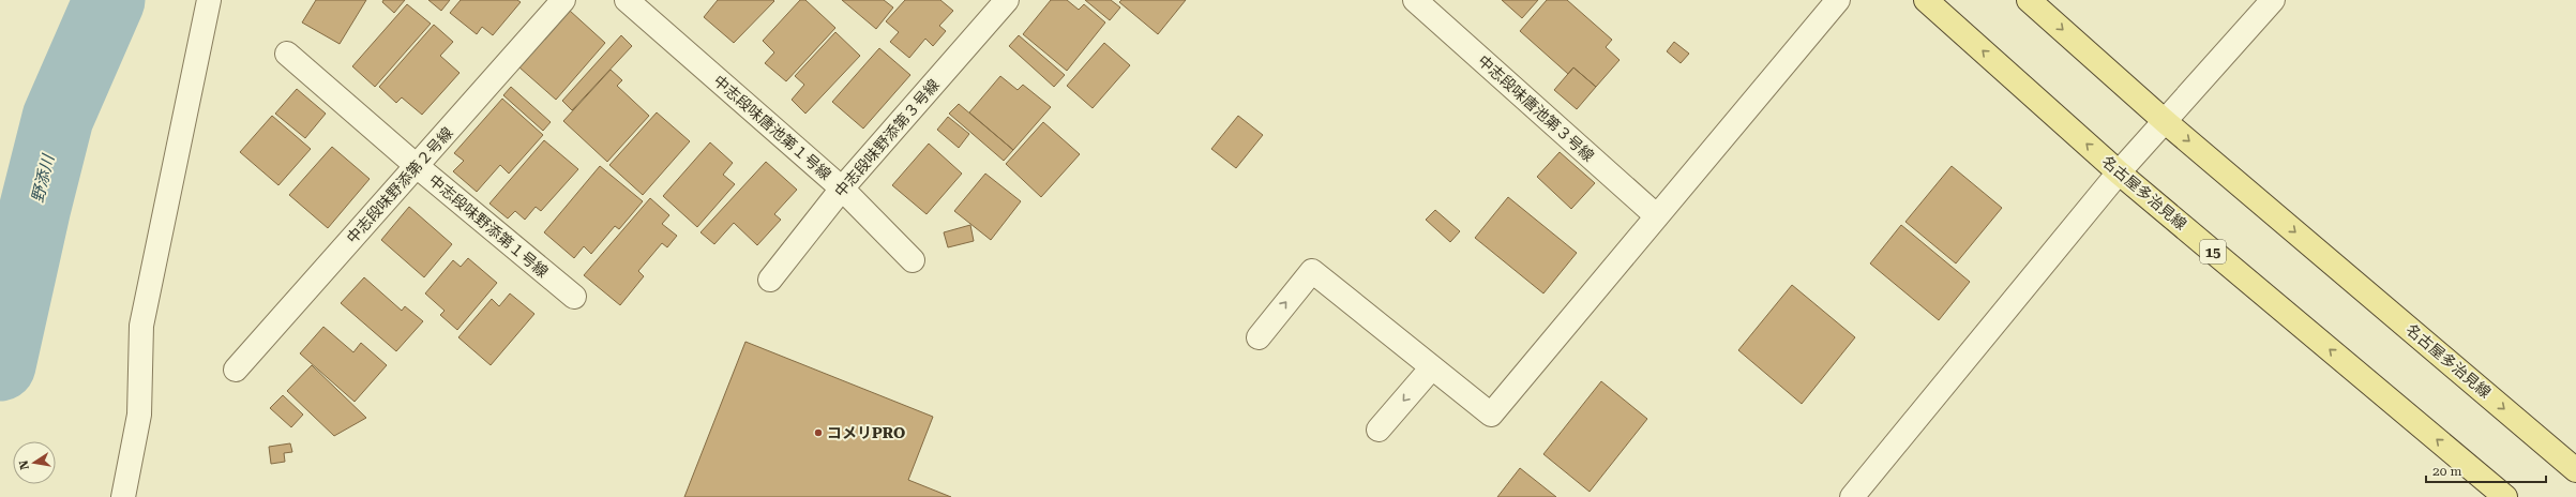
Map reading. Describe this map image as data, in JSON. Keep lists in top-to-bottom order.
{
  "streets": {
    "main road": ["名古屋多治見線", "15"],
    "street": [
      "中志段味唐池第３号線",
      "中志段味唐池第１号線",
      "中志段味野添第３号線",
      "中志段味野添第２号線",
      "中志段味野添第１号線"
    ]
  },
  "crossings": [
    ["中志段味唐池第１号線", "中志段味野添第３号線"],
    ["中志段味野添第２号線", "中志段味野添第１号線"]
  ],
  "water": ["野添川"],
  "places": ["コメリPRO"],
  "scale_bar": "20 m",
  "north": "left"
}
